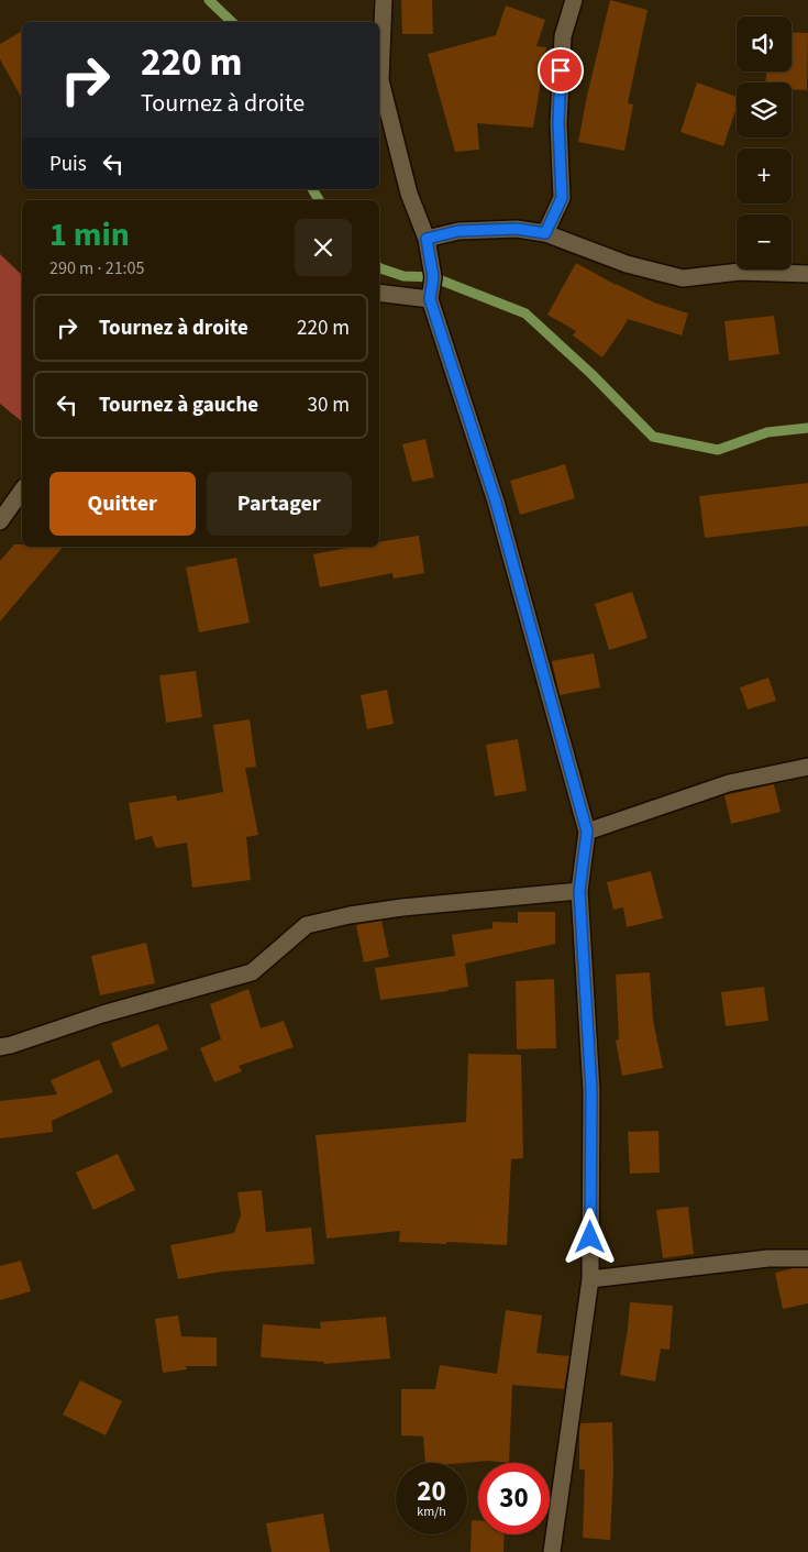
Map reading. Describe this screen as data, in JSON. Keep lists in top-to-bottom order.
{
  "page": {
    "map_buttons": ["+", "−"],
    "turn": ["220 m", "Tournez à droite"],
    "then": "Puis",
    "heading": ["1 min", "290 m · 21:05"],
    "list": [
      {
        "name": "Tournez à droite",
        "value": "220 m"
      },
      {
        "name": "Tournez à gauche",
        "value": "30 m"
      }
    ],
    "buttons": ["Quitter", "Partager"],
    "speed": "20 km/h",
    "limit": "30"
  }
}
